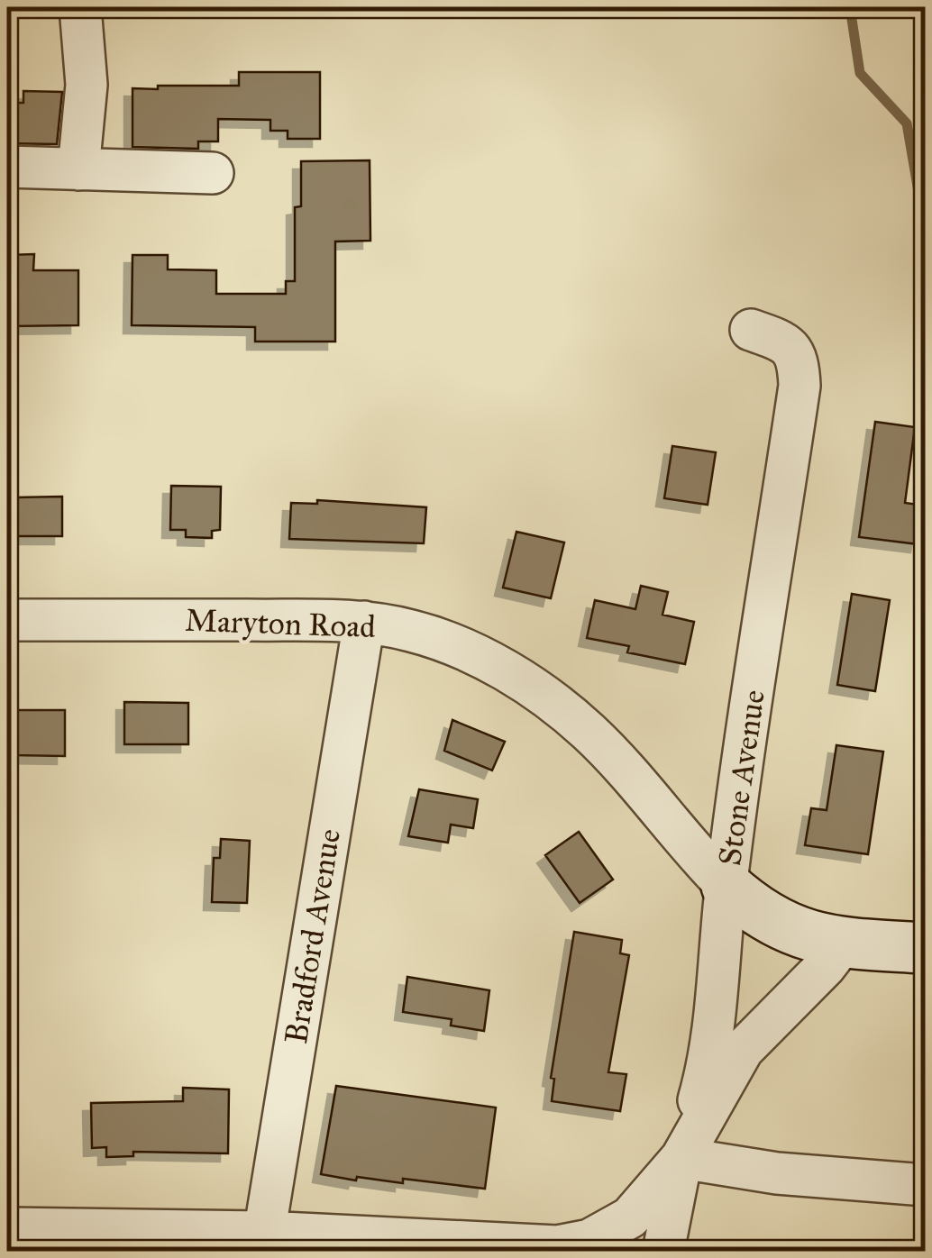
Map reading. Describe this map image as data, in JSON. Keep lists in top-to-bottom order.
{
  "streets": {
    "street": ["Maryton Road", "Stone Avenue", "Bradford Avenue"]
  },
  "crossings": [
    ["Maryton Road", "Stone Avenue"],
    ["Maryton Road", "Bradford Avenue"]
  ]
}
